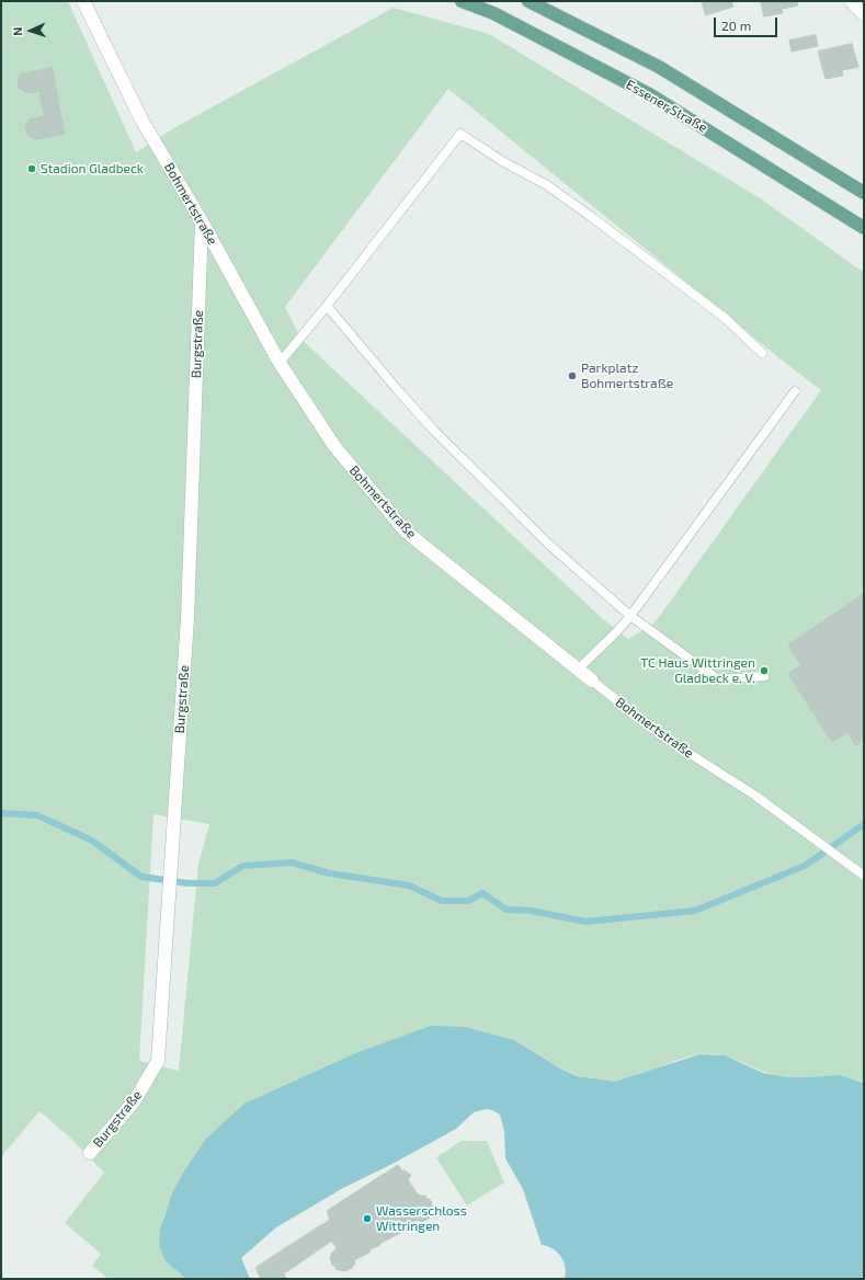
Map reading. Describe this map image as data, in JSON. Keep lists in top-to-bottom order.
{
  "streets": {
    "main road": ["Essener Straße"],
    "street": ["Bohmertstraße", "Burgstraße"]
  },
  "crossings": [
    ["Bohmertstraße", "Burgstraße"]
  ],
  "places": [
    "Stadion Gladbeck",
    "Parkplatz Bohmertstraße",
    "TC Haus Wittringen Gladbeck e. V.",
    "Wasserschloss Wittringen"
  ],
  "scale_bar": "20 m",
  "north": "left"
}
